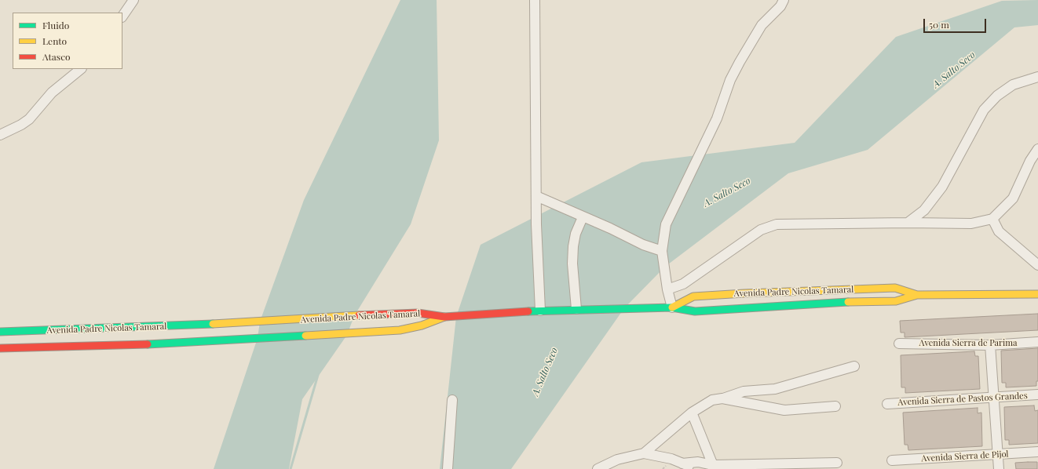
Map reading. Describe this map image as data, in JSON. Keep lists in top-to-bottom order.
{
  "streets": {
    "street": [
      "Avenida Padre Nicolas Tamaral",
      "Avenida Sierra de Parima",
      "Avenida Sierra de Pastos Grandes",
      "Avenida Sierra de Pijol"
    ]
  },
  "water": ["A. Salto Seco"],
  "legend": ["Fluido", "Lento", "Atasco"],
  "scale_bar": "50 m"
}
